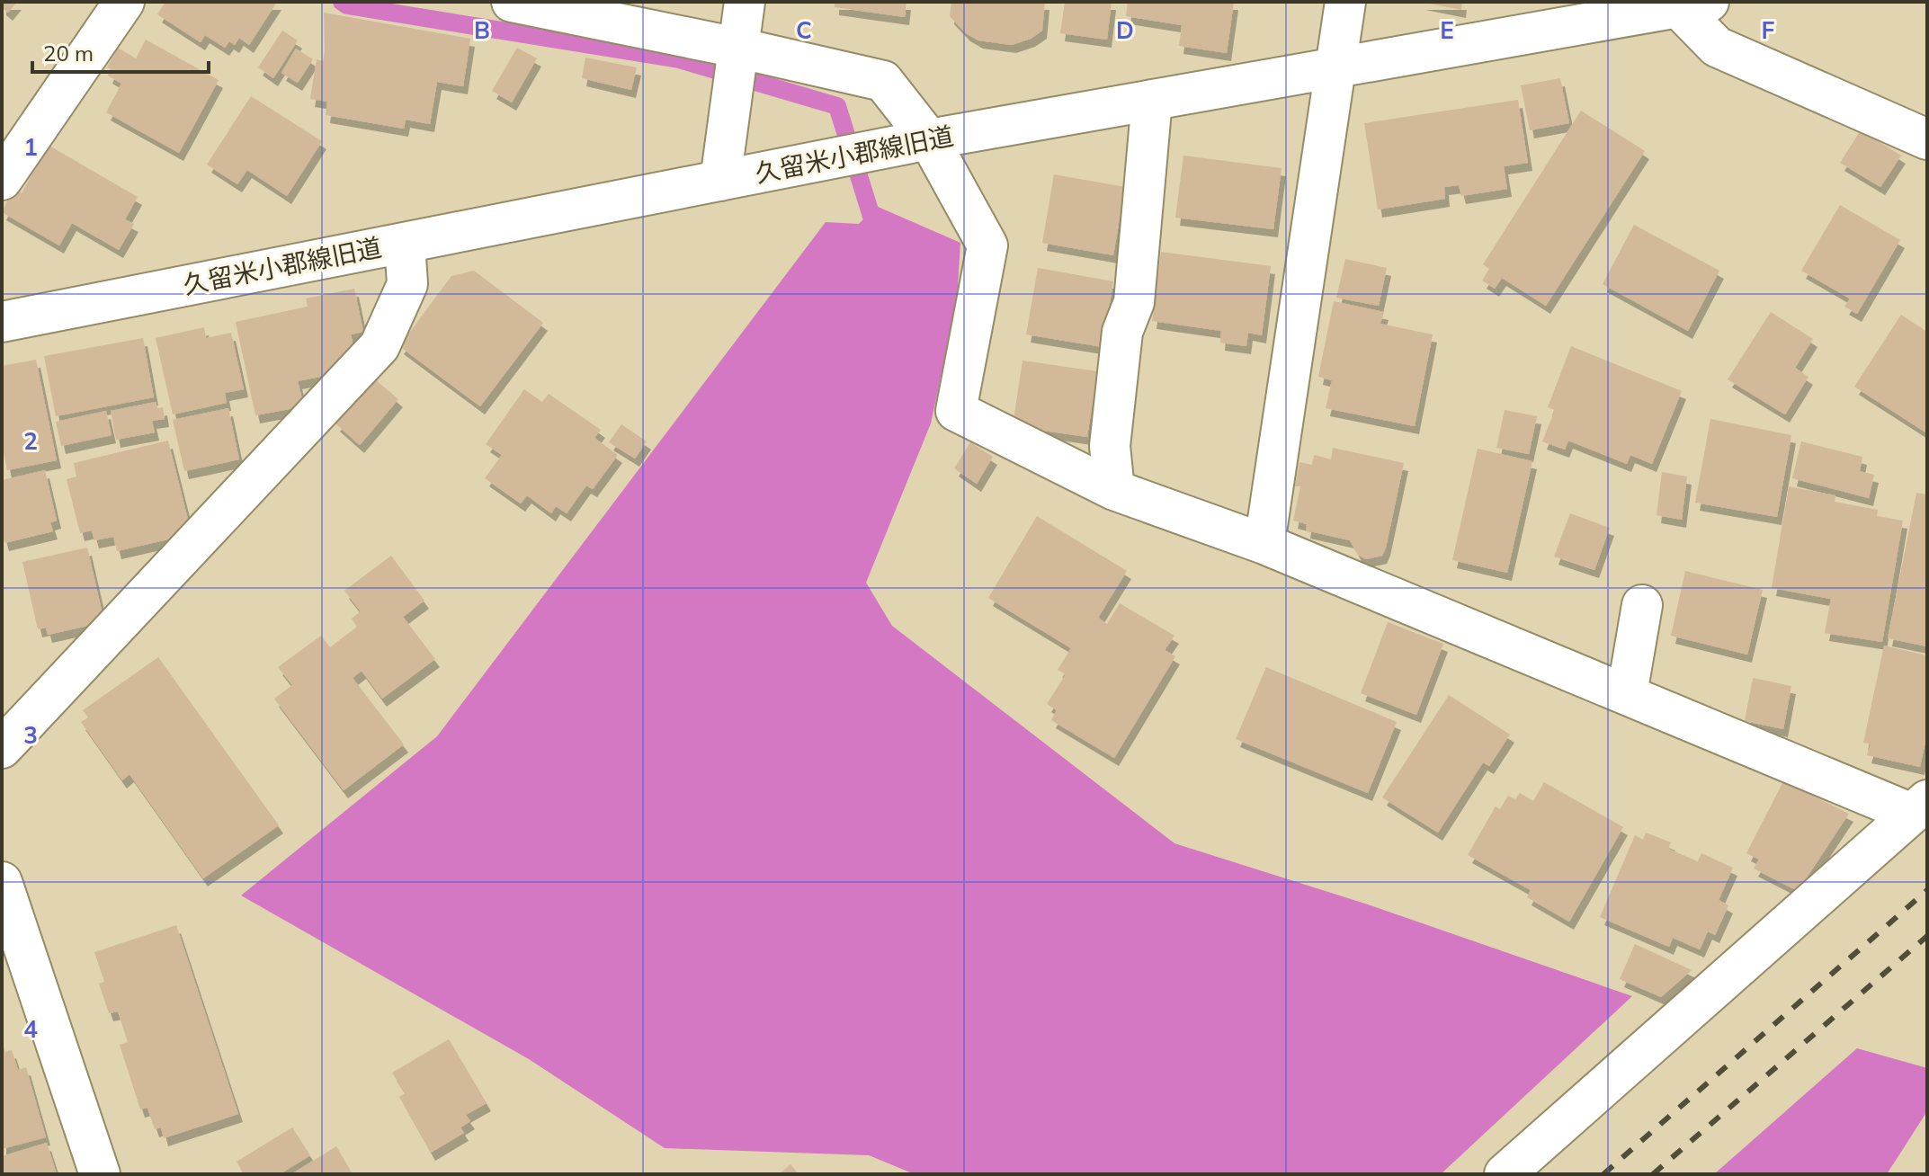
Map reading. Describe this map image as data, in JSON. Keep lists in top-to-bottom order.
{
  "streets": {
    "street": ["久留米小郡線旧道"]
  },
  "scale_bar": "20 m",
  "grid": {
    "columns": [
      "B",
      "C",
      "D",
      "E",
      "F"
    ],
    "rows": [
      "1",
      "2",
      "3",
      "4"
    ]
  }
}
